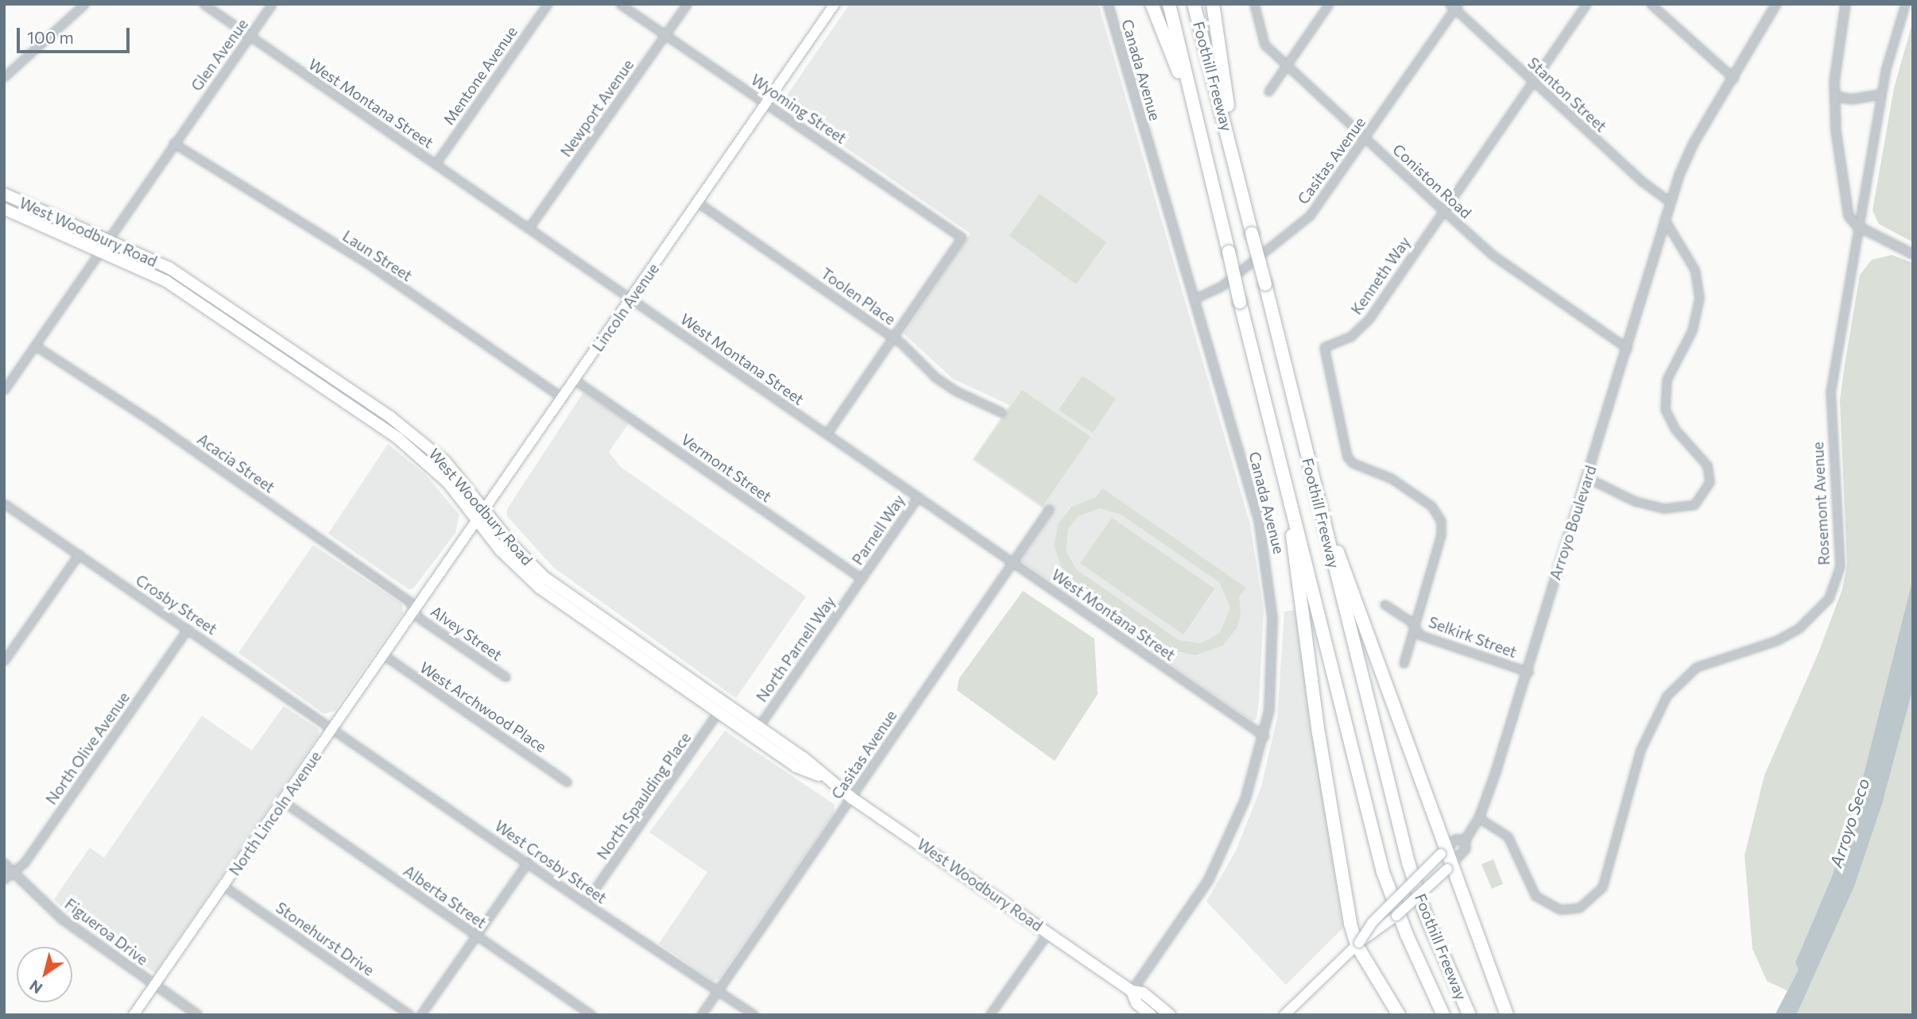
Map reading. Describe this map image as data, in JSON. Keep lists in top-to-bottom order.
{
  "streets": {
    "highway": ["Foothill Freeway"],
    "main road": [
      "West Woodbury Road",
      "Lincoln Avenue",
      "Arroyo Boulevard",
      "North Lincoln Avenue"
    ],
    "street": [
      "Glen Avenue",
      "Canada Avenue",
      "Mentone Avenue",
      "Stanton Street",
      "West Montana Street",
      "Newport Avenue",
      "Wyoming Street",
      "Casitas Avenue",
      "Coniston Road",
      "Laun Street",
      "Kenneth Way",
      "Toolen Place",
      "Acacia Street",
      "Vermont Street",
      "Rosemont Avenue",
      "Parnell Way",
      "Crosby Street",
      "Alvey Street",
      "Selkirk Street",
      "North Parnell Way",
      "West Archwood Place",
      "North Olive Avenue",
      "North Spaulding Place",
      "West Crosby Street",
      "Alberta Street",
      "Figueroa Drive",
      "Stonehurst Drive"
    ]
  },
  "crossings": [
    ["Glen Avenue", "West Montana Street"],
    ["Glen Avenue", "West Woodbury Road"],
    ["Glen Avenue", "Laun Street"],
    ["Glen Avenue", "Acacia Street"],
    ["Canada Avenue", "West Montana Street"],
    ["Canada Avenue", "Casitas Avenue"],
    ["Canada Avenue", "West Woodbury Road"],
    ["Mentone Avenue", "West Montana Street"],
    ["Stanton Street", "Casitas Avenue"],
    ["Stanton Street", "Kenneth Way"],
    ["Stanton Street", "Arroyo Boulevard"],
    ["West Montana Street", "Newport Avenue"],
    ["West Montana Street", "Casitas Avenue"],
    ["West Montana Street", "Lincoln Avenue"],
    ["West Montana Street", "Parnell Way"],
    ["Newport Avenue", "Wyoming Street"],
    ["Wyoming Street", "Toolen Place"],
    ["Wyoming Street", "Lincoln Avenue"],
    ["Casitas Avenue", "Coniston Road"],
    ["Casitas Avenue", "West Woodbury Road"],
    ["Casitas Avenue", "West Crosby Street"],
    ["Coniston Road", "Kenneth Way"],
    ["Coniston Road", "Arroyo Boulevard"],
    ["West Woodbury Road", "Lincoln Avenue"],
    ["West Woodbury Road", "North Parnell Way"],
    ["West Woodbury Road", "North Spaulding Place"],
    ["Laun Street", "Lincoln Avenue"],
    ["Kenneth Way", "Selkirk Street"],
    ["Toolen Place", "Lincoln Avenue"],
    ["Lincoln Avenue", "Acacia Street"],
    ["Lincoln Avenue", "Vermont Street"],
    ["Lincoln Avenue", "Alvey Street"],
    ["Lincoln Avenue", "North Lincoln Avenue"],
    ["Acacia Street", "Alvey Street"],
    ["Acacia Street", "North Lincoln Avenue"],
    ["Vermont Street", "Parnell Way"],
    ["Vermont Street", "North Parnell Way"],
    ["Rosemont Avenue", "Arroyo Boulevard"],
    ["Arroyo Boulevard", "Selkirk Street"],
    ["Parnell Way", "North Parnell Way"],
    ["Crosby Street", "North Olive Avenue"],
    ["Crosby Street", "North Lincoln Avenue"],
    ["Crosby Street", "West Crosby Street"],
    ["Alvey Street", "North Lincoln Avenue"],
    ["West Archwood Place", "North Lincoln Avenue"],
    ["North Olive Avenue", "Figueroa Drive"],
    ["North Spaulding Place", "West Crosby Street"],
    ["North Lincoln Avenue", "West Crosby Street"],
    ["North Lincoln Avenue", "Alberta Street"],
    ["North Lincoln Avenue", "Figueroa Drive"],
    ["North Lincoln Avenue", "Stonehurst Drive"]
  ],
  "water": ["Arroyo Seco"],
  "scale_bar": "100 m",
  "north": "bottom left"
}
